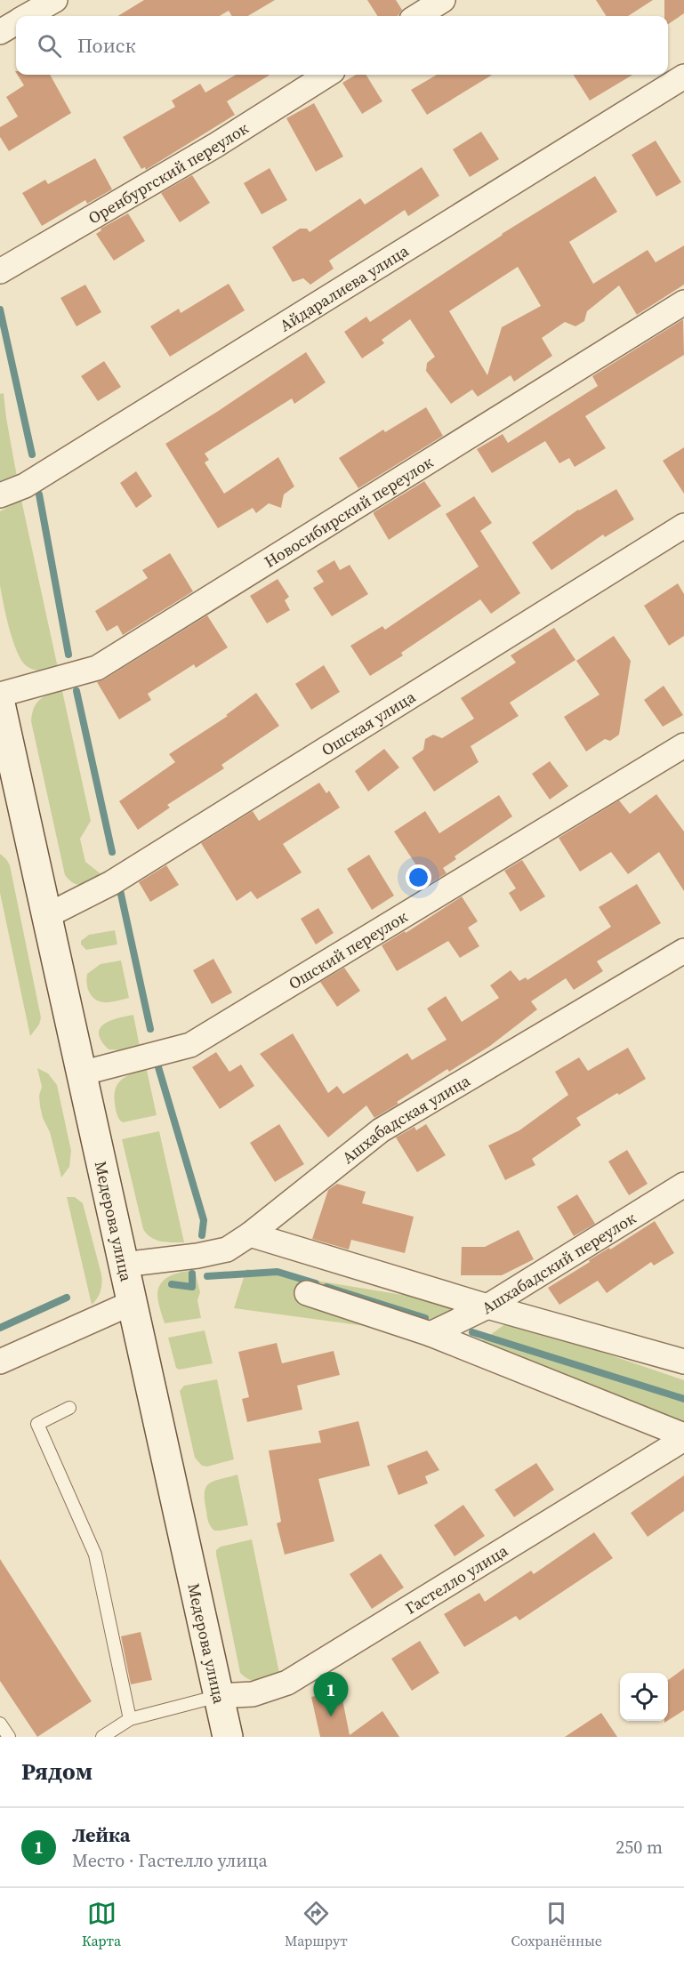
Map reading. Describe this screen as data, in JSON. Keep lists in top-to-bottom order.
{
  "streets": {
    "main road": ["Медерова улица"],
    "street": [
      "Оренбургский переулок",
      "Айдаралиева улица",
      "Новосибирский переулок",
      "Ошская улица",
      "Ошский переулок",
      "Ашхабадская улица",
      "Ашхабадский переулок",
      "Гастелло улица"
    ]
  },
  "crossings": [
    ["Ошская улица", "Медерова улица"],
    ["Ошский переулок", "Медерова улица"],
    ["Ашхабадская улица", "Медерова улица"],
    ["Медерова улица", "Гастелло улица"],
    ["Ашхабадский переулок", "Гастелло улица"]
  ],
  "page": {
    "search": "Поиск",
    "pins": "1",
    "heading": "Рядом",
    "list": [
      {
        "mark": "1",
        "name": "Лейка",
        "note": "Место · Гастелло улица",
        "value": "250 m"
      }
    ],
    "nav": ["Карта", "Маршрут", "Сохранённые"]
  }
}
